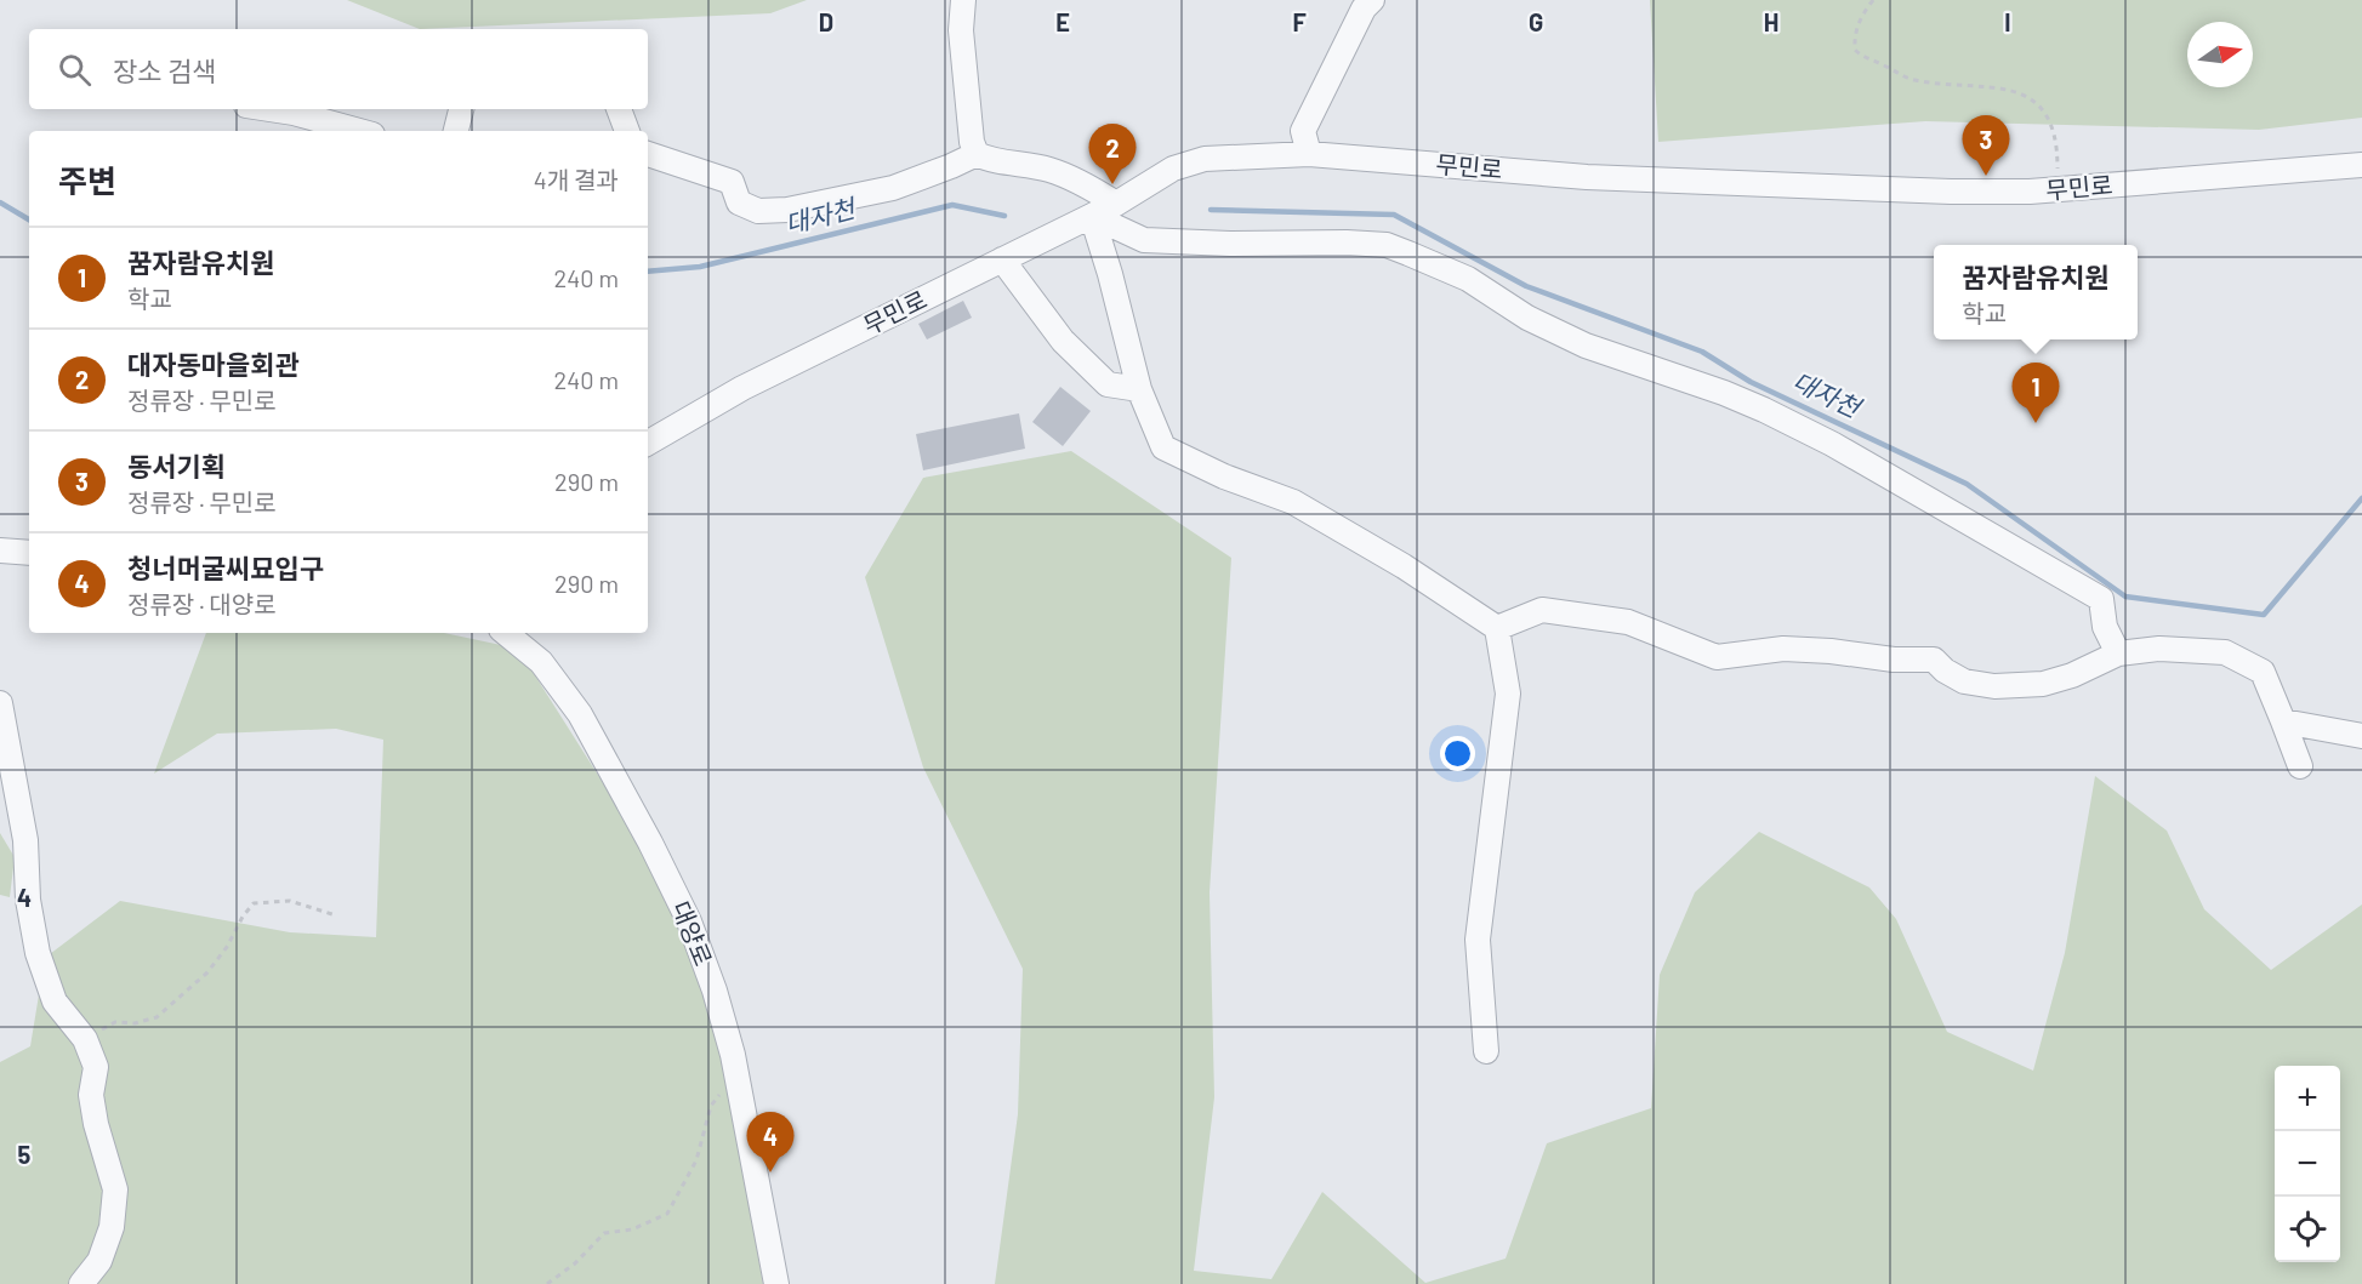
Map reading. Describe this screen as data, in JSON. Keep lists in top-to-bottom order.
{
  "streets": {
    "street": ["무민로", "대양로"]
  },
  "water": ["대자천"],
  "north": "right",
  "page": {
    "search": "장소 검색",
    "pins": [
      "3",
      "2",
      "1",
      "4"
    ],
    "heading": ["주변", "4개 결과"],
    "list": [
      {
        "mark": "1",
        "name": "꿈자람유치원",
        "note": "학교",
        "value": "240 m"
      },
      {
        "mark": "2",
        "name": "대자동마을회관",
        "note": "정류장 · 무민로",
        "value": "240 m"
      },
      {
        "mark": "3",
        "name": "동서기획",
        "note": "정류장 · 무민로",
        "value": "290 m"
      },
      {
        "mark": "4",
        "name": "청너머굴씨묘입구",
        "note": "정류장 · 대양로",
        "value": "290 m"
      }
    ],
    "popup": ["꿈자람유치원", "학교"],
    "map_buttons": ["+", "−"]
  },
  "grid": {
    "columns": [
      "D",
      "E",
      "F",
      "G",
      "H",
      "I"
    ],
    "rows": ["4", "5"]
  }
}
